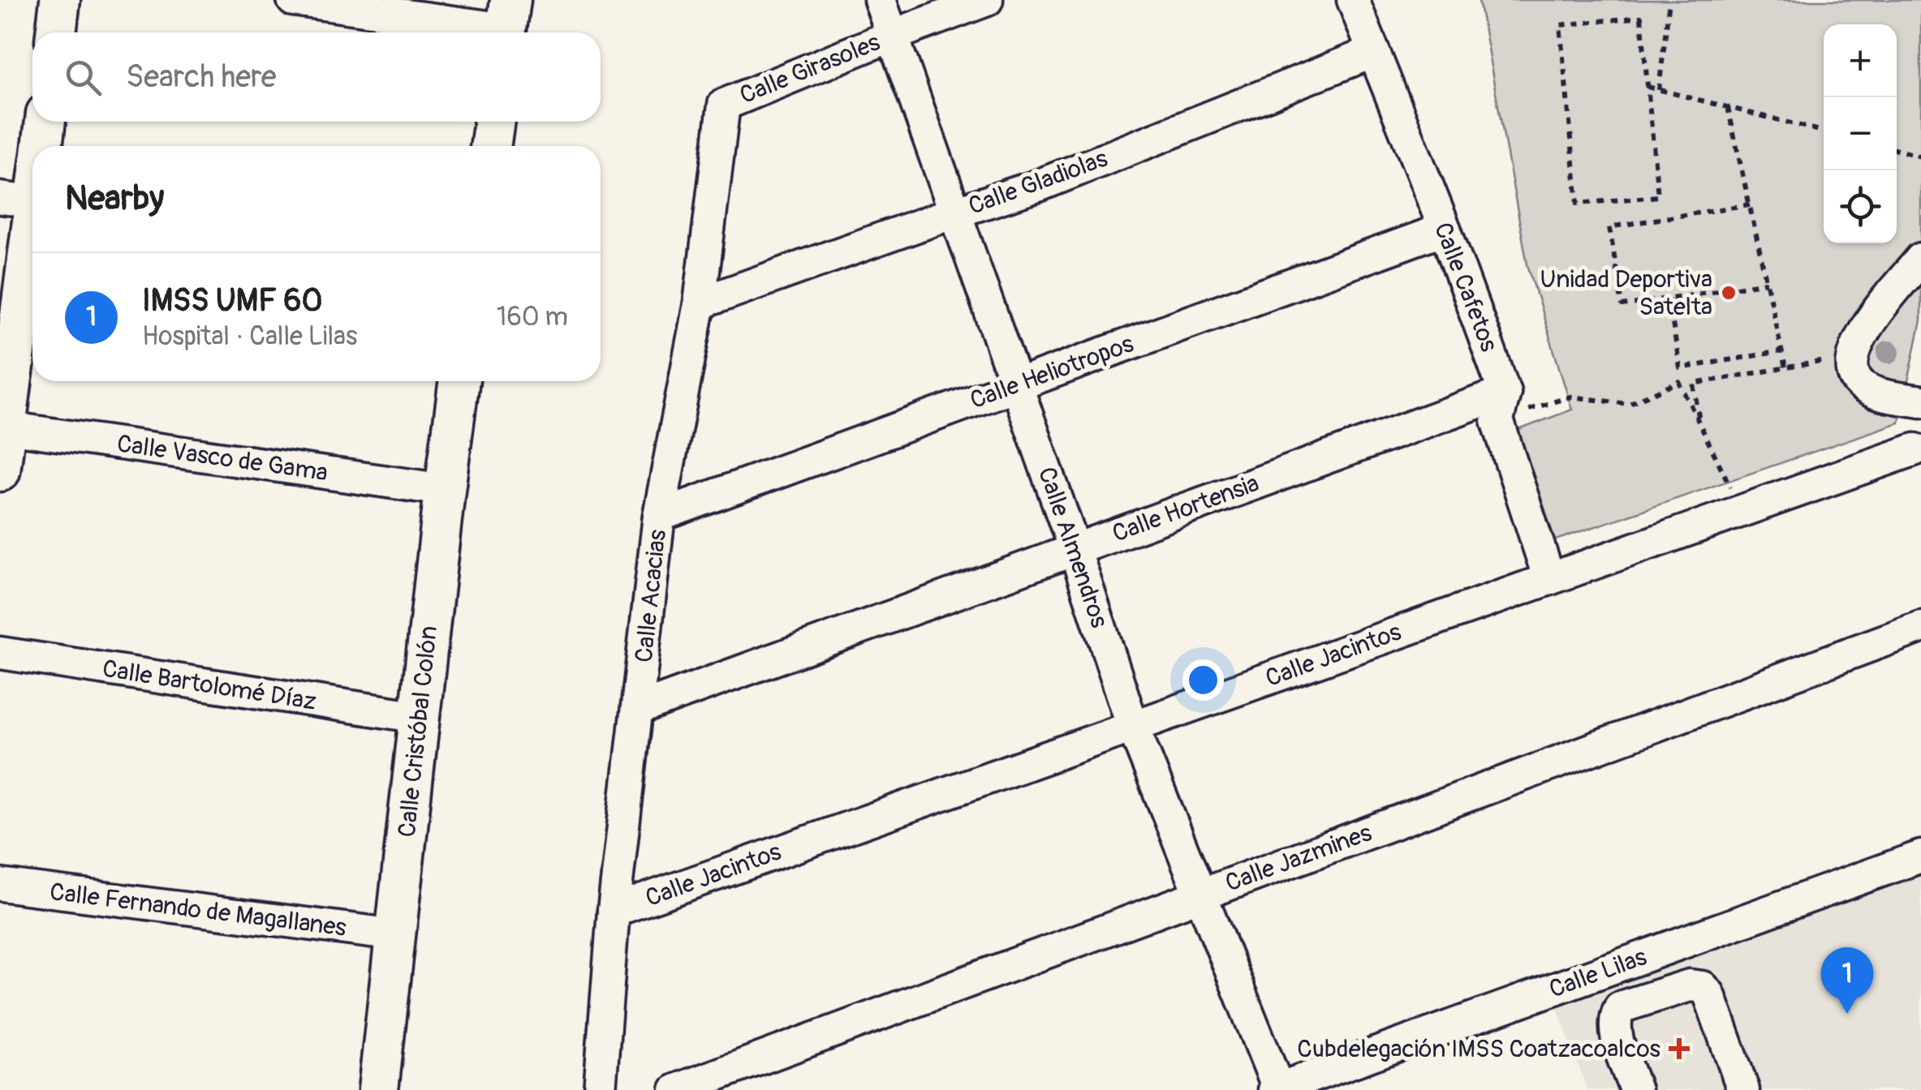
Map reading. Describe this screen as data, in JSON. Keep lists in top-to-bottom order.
{
  "streets": {
    "main road": ["Calle Cristóbal Colón"],
    "street": [
      "Calle Girasoles",
      "Calle Gladiolas",
      "Calle Cafetos",
      "Calle Heliotropos",
      "Calle Vasco de Gama",
      "Calle Hortensia",
      "Calle Almendros",
      "Calle Acacias",
      "Calle Jacintos",
      "Calle Bartolomé Díaz",
      "Calle Jazmines",
      "Calle Fernando de Magallanes",
      "Calle Lilas"
    ]
  },
  "crossings": [
    ["Calle Girasoles", "Calle Almendros"],
    ["Calle Girasoles", "Calle Acacias"],
    ["Calle Gladiolas", "Calle Cafetos"],
    ["Calle Gladiolas", "Calle Almendros"],
    ["Calle Gladiolas", "Calle Acacias"],
    ["Calle Cafetos", "Calle Heliotropos"],
    ["Calle Cafetos", "Calle Hortensia"],
    ["Calle Cafetos", "Calle Jacintos"],
    ["Calle Heliotropos", "Calle Almendros"],
    ["Calle Heliotropos", "Calle Acacias"],
    ["Calle Vasco de Gama", "Calle Cristóbal Colón"],
    ["Calle Hortensia", "Calle Almendros"],
    ["Calle Hortensia", "Calle Acacias"],
    ["Calle Almendros", "Calle Jacintos"],
    ["Calle Almendros", "Calle Jazmines"],
    ["Calle Almendros", "Calle Lilas"],
    ["Calle Acacias", "Calle Jacintos"],
    ["Calle Bartolomé Díaz", "Calle Cristóbal Colón"],
    ["Calle Cristóbal Colón", "Calle Fernando de Magallanes"]
  ],
  "places": {
    "other": ["Unidad Deportiva Satelta"],
    "health": ["Cubdelegación IMSS Coatzacoalcos"]
  },
  "page": {
    "map_buttons": ["+", "−"],
    "search": "Search here",
    "heading": "Nearby",
    "list": [
      {
        "mark": "1",
        "name": "IMSS UMF 60",
        "note": "Hospital · Calle Lilas",
        "value": "160 m"
      }
    ],
    "pins": "1"
  }
}
